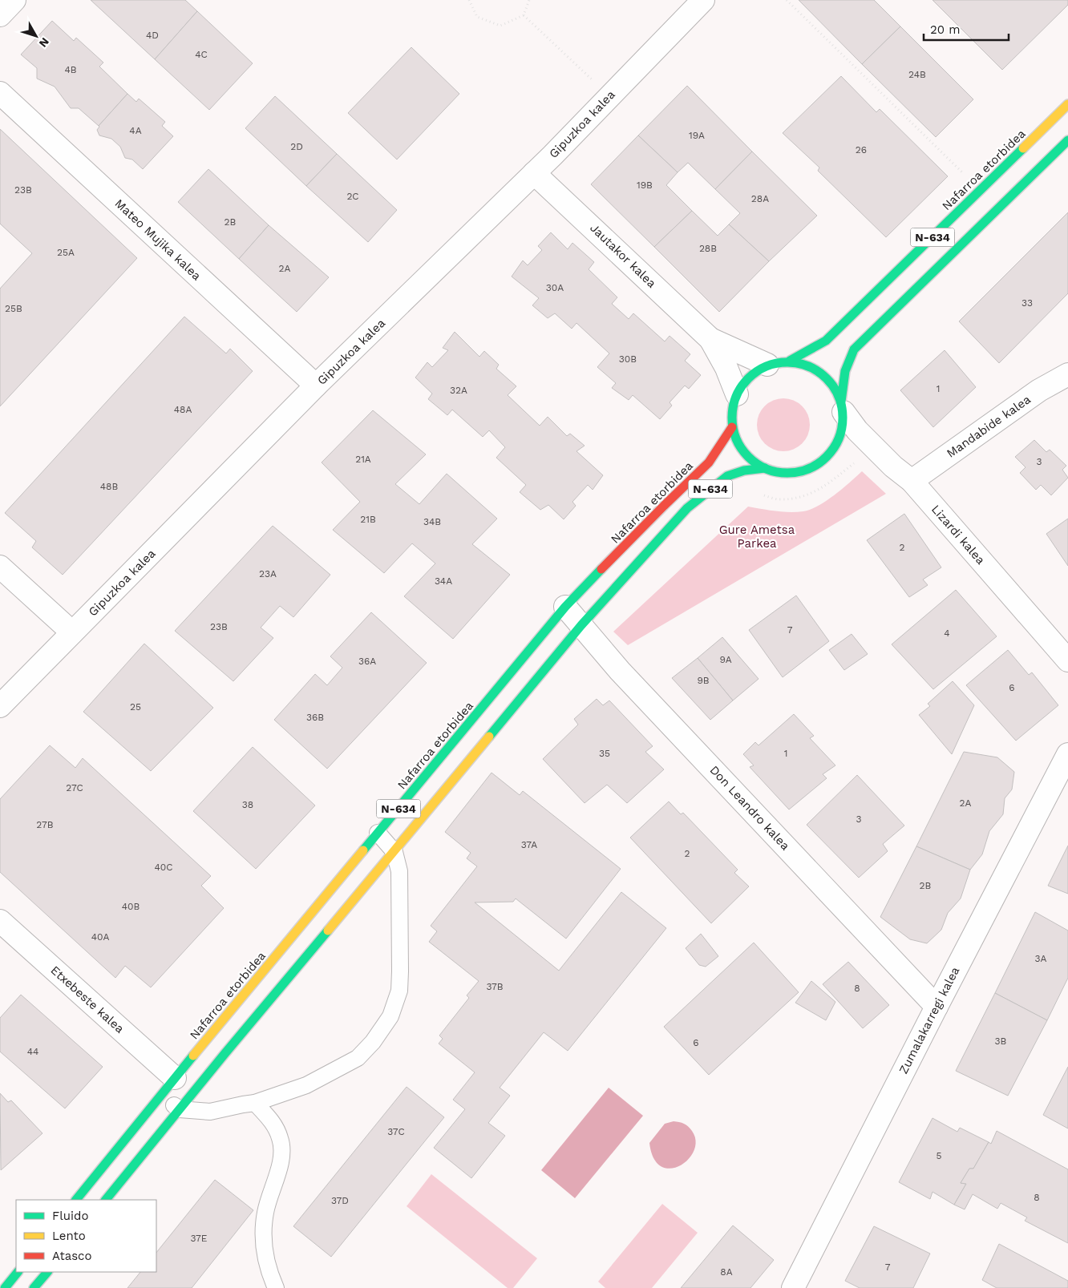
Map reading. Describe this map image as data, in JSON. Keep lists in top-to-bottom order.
{
  "streets": {
    "highway": ["Nafarroa etorbidea", "N-634"],
    "street": [
      "Gipuzkoa kalea",
      "Mateo Mujika kalea",
      "Jautakor kalea",
      "Mandabide kalea",
      "Lizardi kalea",
      "Don Leandro kalea",
      "Etxebeste kalea",
      "Zumalakarregi kalea"
    ]
  },
  "crossings": [
    ["Gipuzkoa kalea", "Mateo Mujika kalea"],
    ["Gipuzkoa kalea", "Jautakor kalea"],
    ["Nafarroa etorbidea", "N-634"],
    ["Nafarroa etorbidea", "Jautakor kalea"],
    ["Nafarroa etorbidea", "Lizardi kalea"],
    ["Nafarroa etorbidea", "Don Leandro kalea"],
    ["Nafarroa etorbidea", "Etxebeste kalea"],
    ["N-634", "Jautakor kalea"],
    ["N-634", "Lizardi kalea"],
    ["N-634", "Don Leandro kalea"],
    ["Jautakor kalea", "Lizardi kalea"],
    ["Mandabide kalea", "Lizardi kalea"],
    ["Don Leandro kalea", "Zumalakarregi kalea"]
  ],
  "parks": ["Gure Ametsa Parkea"],
  "house_numbers": [
    "4D",
    "4C",
    "4B",
    "24B",
    "4A",
    "19A",
    "2D",
    "26",
    "19B",
    "23B",
    "2C",
    "28A",
    "2B",
    "28B",
    "25A",
    "2A",
    "30A",
    "33",
    "25B",
    "30B",
    "1",
    "32A",
    "48A",
    "21A",
    "3",
    "48B",
    "21B",
    "34B",
    "2",
    "23A",
    "34A",
    "23B",
    "7",
    "4",
    "9A",
    "36A",
    "9B",
    "6",
    "25",
    "36B",
    "35",
    "1",
    "27C",
    "2A",
    "38",
    "3",
    "27B",
    "37A",
    "2",
    "40C",
    "2B",
    "40B",
    "40A",
    "3A",
    "37B",
    "8",
    "3B",
    "6",
    "44",
    "37C",
    "5",
    "8",
    "37D",
    "37E",
    "7",
    "8A"
  ],
  "legend": ["Fluido", "Lento", "Atasco"],
  "scale_bar": "20 m",
  "north": "bottom right"
}
